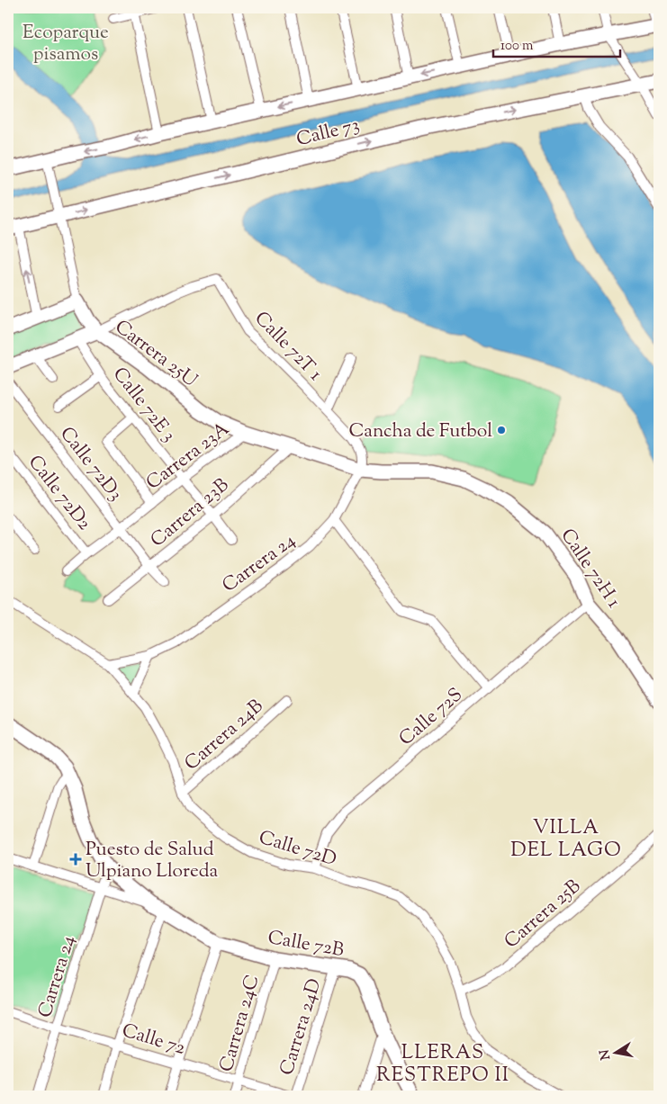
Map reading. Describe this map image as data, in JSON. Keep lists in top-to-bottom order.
{
  "streets": {
    "street": [
      "Calle 73",
      "Calle 72T 1",
      "Carrera 25U",
      "Calle 72E 3",
      "Carrera 23A",
      "Calle 72D3",
      "Calle 72D2",
      "Carrera 23B",
      "Carrera 24",
      "Calle 72H 1",
      "Calle 72S",
      "Carrera 24B",
      "Calle 72D",
      "Carrera 25B",
      "Calle 72B",
      "Carrera 24C",
      "Carrera 24D",
      "Calle 72"
    ]
  },
  "crossings": [
    ["Calle 73", "Carrera 25U"],
    ["Calle 72T 1", "Carrera 25U"],
    ["Calle 72T 1", "Carrera 24"],
    ["Calle 72T 1", "Calle 72H 1"],
    ["Carrera 25U", "Carrera 23A"],
    ["Carrera 25U", "Carrera 23B"],
    ["Carrera 25U", "Carrera 24"],
    ["Carrera 25U", "Calle 72H 1"],
    ["Calle 72E 3", "Carrera 23A"],
    ["Calle 72E 3", "Carrera 23B"],
    ["Carrera 23A", "Calle 72D3"],
    ["Carrera 23A", "Calle 72D2"],
    ["Calle 72D3", "Carrera 23B"],
    ["Carrera 24", "Calle 72H 1"],
    ["Carrera 24", "Calle 72D"],
    ["Carrera 24", "Calle 72B"],
    ["Carrera 24", "Calle 72"],
    ["Calle 72H 1", "Calle 72S"],
    ["Calle 72S", "Calle 72D"],
    ["Carrera 24B", "Calle 72D"],
    ["Calle 72D", "Carrera 25B"],
    ["Calle 72B", "Carrera 24C"],
    ["Calle 72B", "Carrera 24D"],
    ["Carrera 24C", "Calle 72"]
  ],
  "districts": ["VILLA DEL LAGO", "LLERAS RESTREPO II"],
  "parks": ["Ecoparque pisamos"],
  "places": {
    "other": ["Cancha de Futbol"],
    "health": ["Puesto de Salud Ulpiano Lloreda"]
  },
  "scale_bar": "100 m",
  "north": "left"
}
